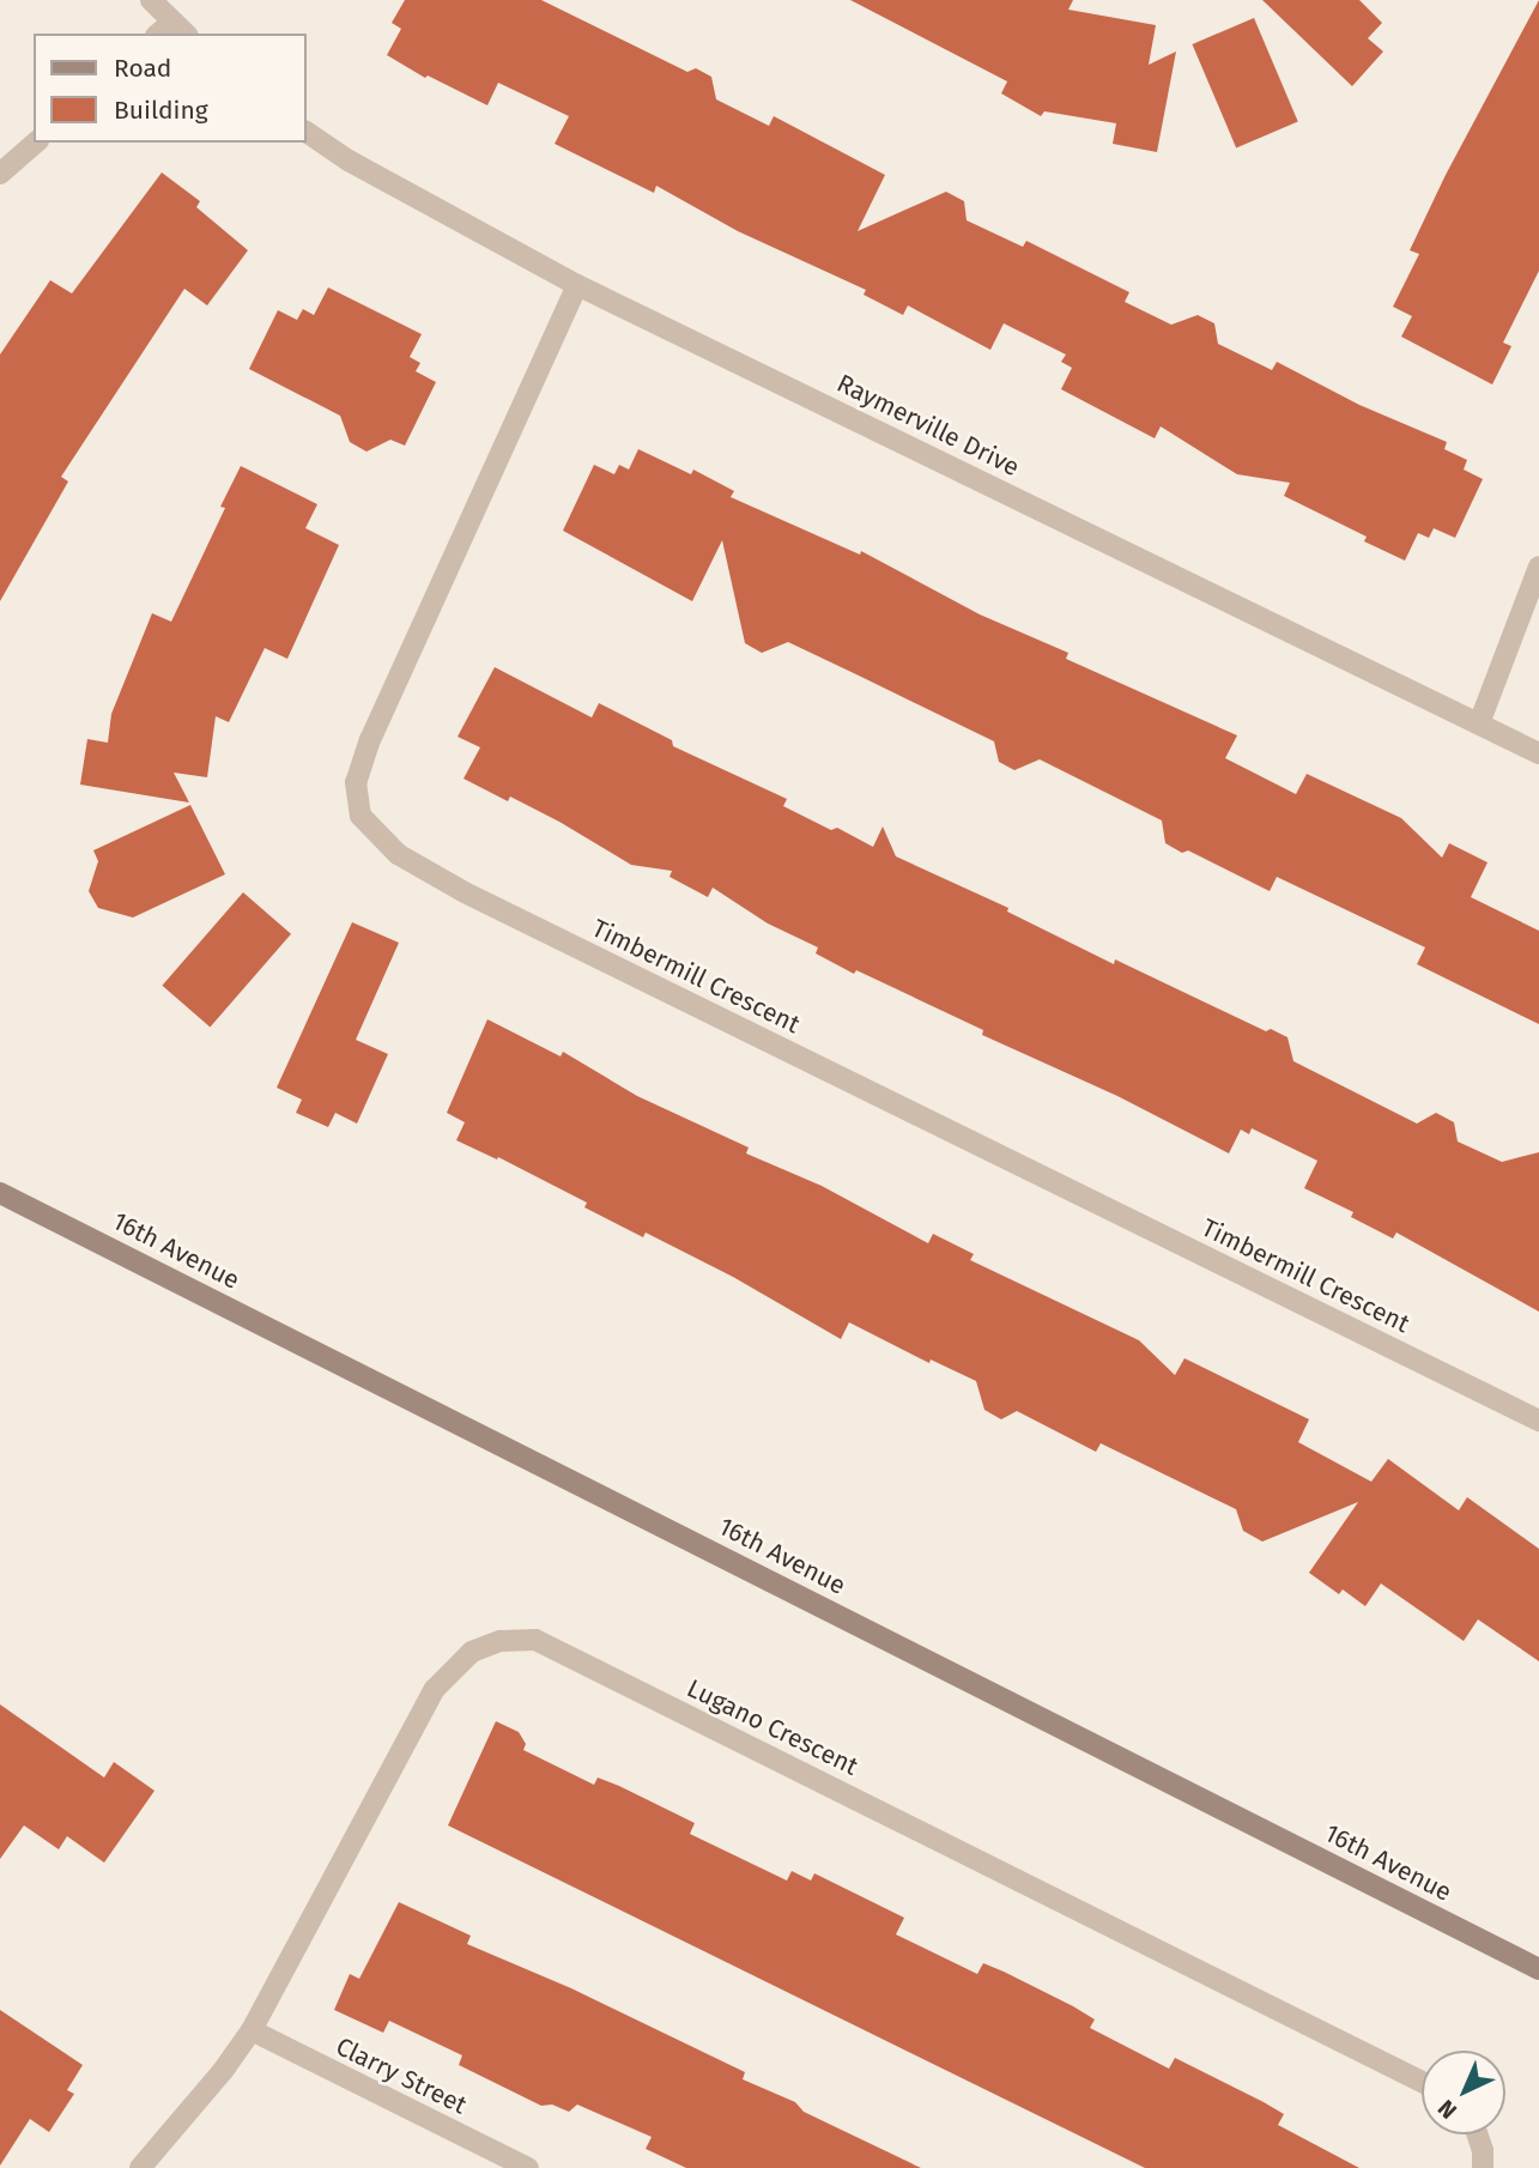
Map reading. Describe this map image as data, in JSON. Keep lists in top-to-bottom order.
{
  "streets": {
    "main road": ["16th Avenue"],
    "street": [
      "Raymerville Drive",
      "Timbermill Crescent",
      "Lugano Crescent",
      "Clarry Street"
    ]
  },
  "crossings": [
    ["Raymerville Drive", "Timbermill Crescent"],
    ["Lugano Crescent", "Clarry Street"]
  ],
  "legend": ["Road", "Building"],
  "north": "bottom left"
}
